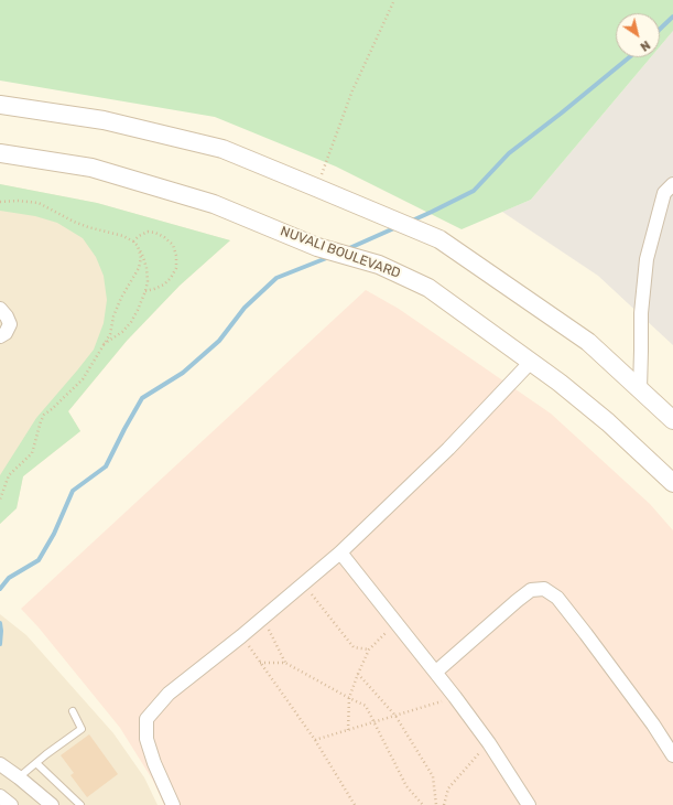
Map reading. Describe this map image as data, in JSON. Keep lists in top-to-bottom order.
{
  "streets": {
    "main road": ["NUVALI BOULEVARD"]
  },
  "north": "bottom right"
}
